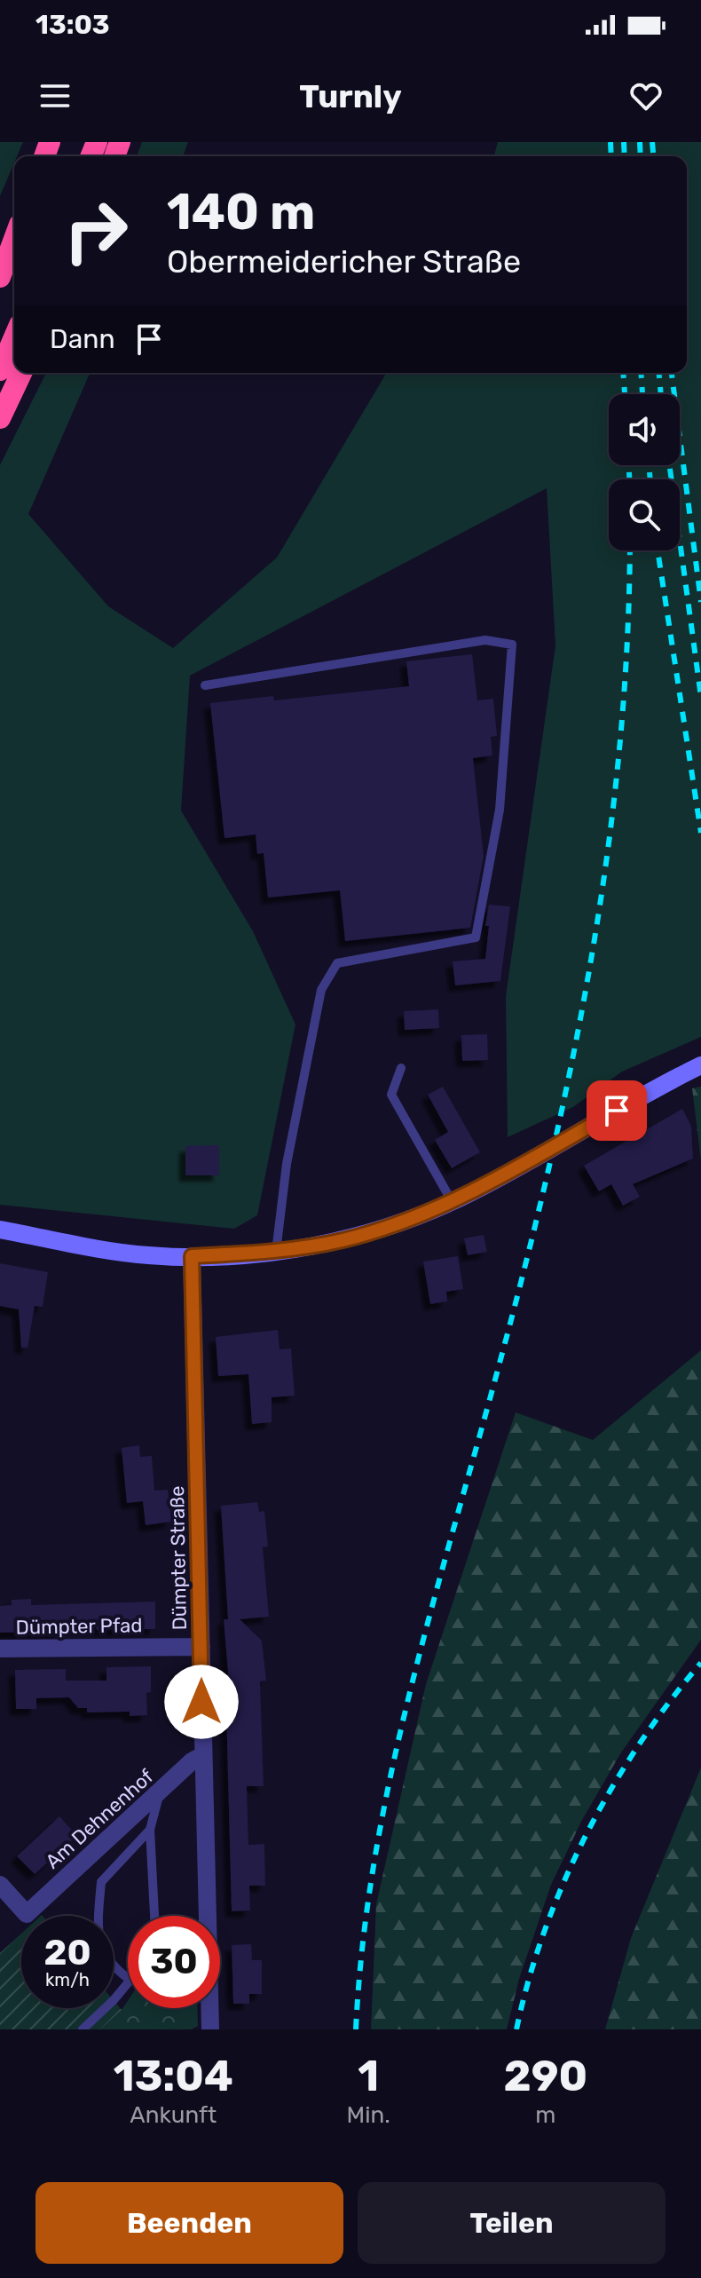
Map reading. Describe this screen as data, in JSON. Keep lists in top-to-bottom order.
{
  "streets": {
    "street": ["Dümpter Straße", "Dümpter Pfad", "Am Dehnenhof"]
  },
  "crossings": [
    ["Dümpter Straße", "Dümpter Pfad"],
    ["Dümpter Straße", "Am Dehnenhof"]
  ],
  "page": {
    "status": "13:03",
    "header": "Turnly",
    "turn": ["140 m", "Obermeidericher Straße"],
    "then": "Dann",
    "speed": "20 km/h",
    "limit": "30",
    "eta": [
      "13:04",
      "Ankunft",
      "1",
      "Min.",
      "290",
      "m"
    ],
    "buttons": ["Beenden", "Teilen"]
  }
}
